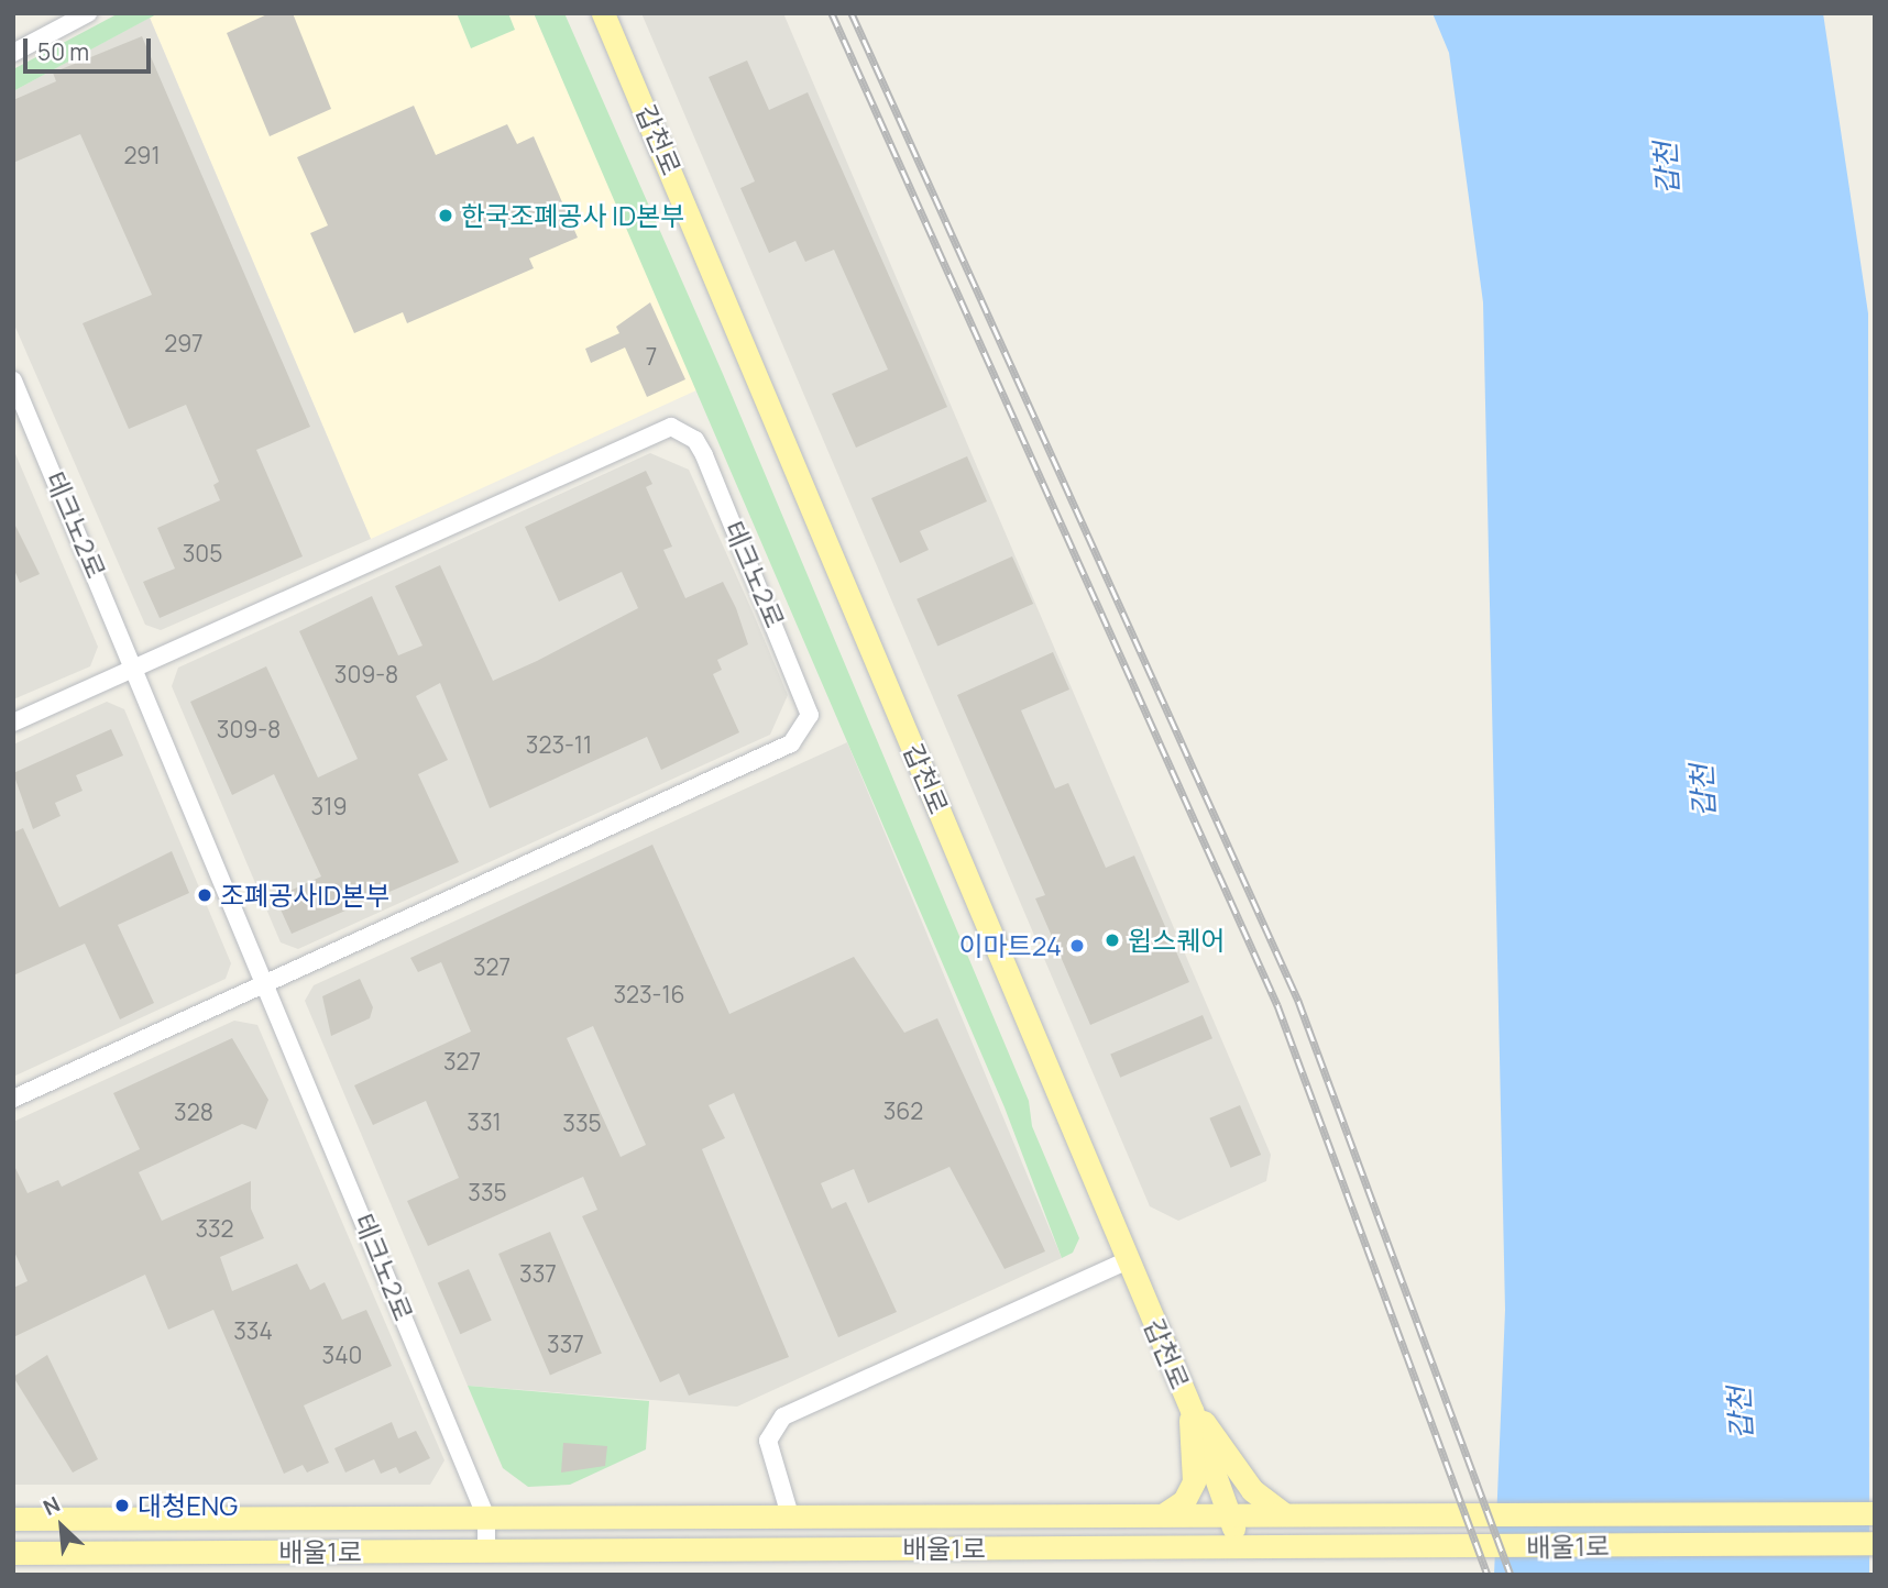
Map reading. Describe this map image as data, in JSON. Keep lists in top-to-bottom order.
{
  "streets": {
    "main road": ["갑천로", "배울1로"],
    "street": ["테크노2로"]
  },
  "crossings": [
    ["갑천로", "배울1로"],
    ["테크노2로", "배울1로"]
  ],
  "water": ["갑천"],
  "places": [
    "한국조폐공사 ID본부",
    "조폐공사ID본부",
    "윕스퀘어",
    "이마트24",
    "대청ENG"
  ],
  "house_numbers": [
    "291",
    "297",
    "7",
    "305",
    "309-8",
    "309-8",
    "323-11",
    "319",
    "327",
    "323-16",
    "327",
    "362",
    "328",
    "331",
    "335",
    "335",
    "332",
    "337",
    "334",
    "337",
    "340"
  ],
  "scale_bar": "50 m",
  "north": "top left"
}
